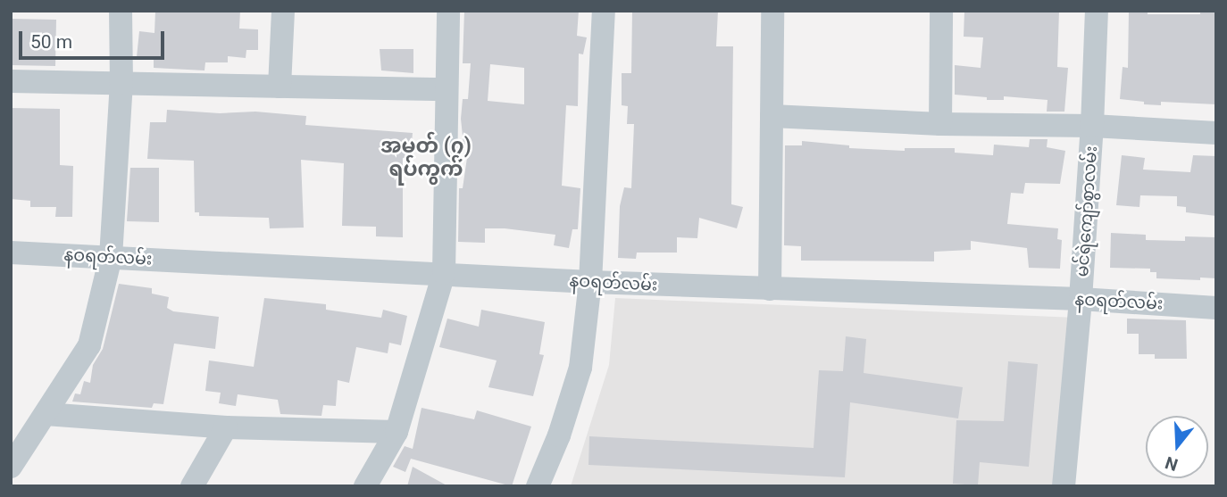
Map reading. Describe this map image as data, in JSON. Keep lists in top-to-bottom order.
{
  "streets": {
    "street": ["မင်ရဲကျော်စွာလမ်း", "နဝရတ်လမ်း"]
  },
  "crossings": [
    ["မင်ရဲကျော်စွာလမ်း", "နဝရတ်လမ်း"]
  ],
  "districts": ["အမှတ် (၇) ရပ်ကွက်"],
  "scale_bar": "50 m",
  "north": "bottom"
}
